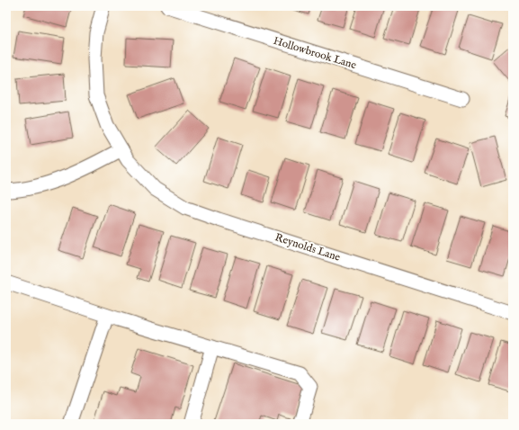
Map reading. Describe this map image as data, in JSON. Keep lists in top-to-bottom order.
{
  "streets": {
    "street": ["Hollowbrook Lane", "Reynolds Lane"]
  }
}
